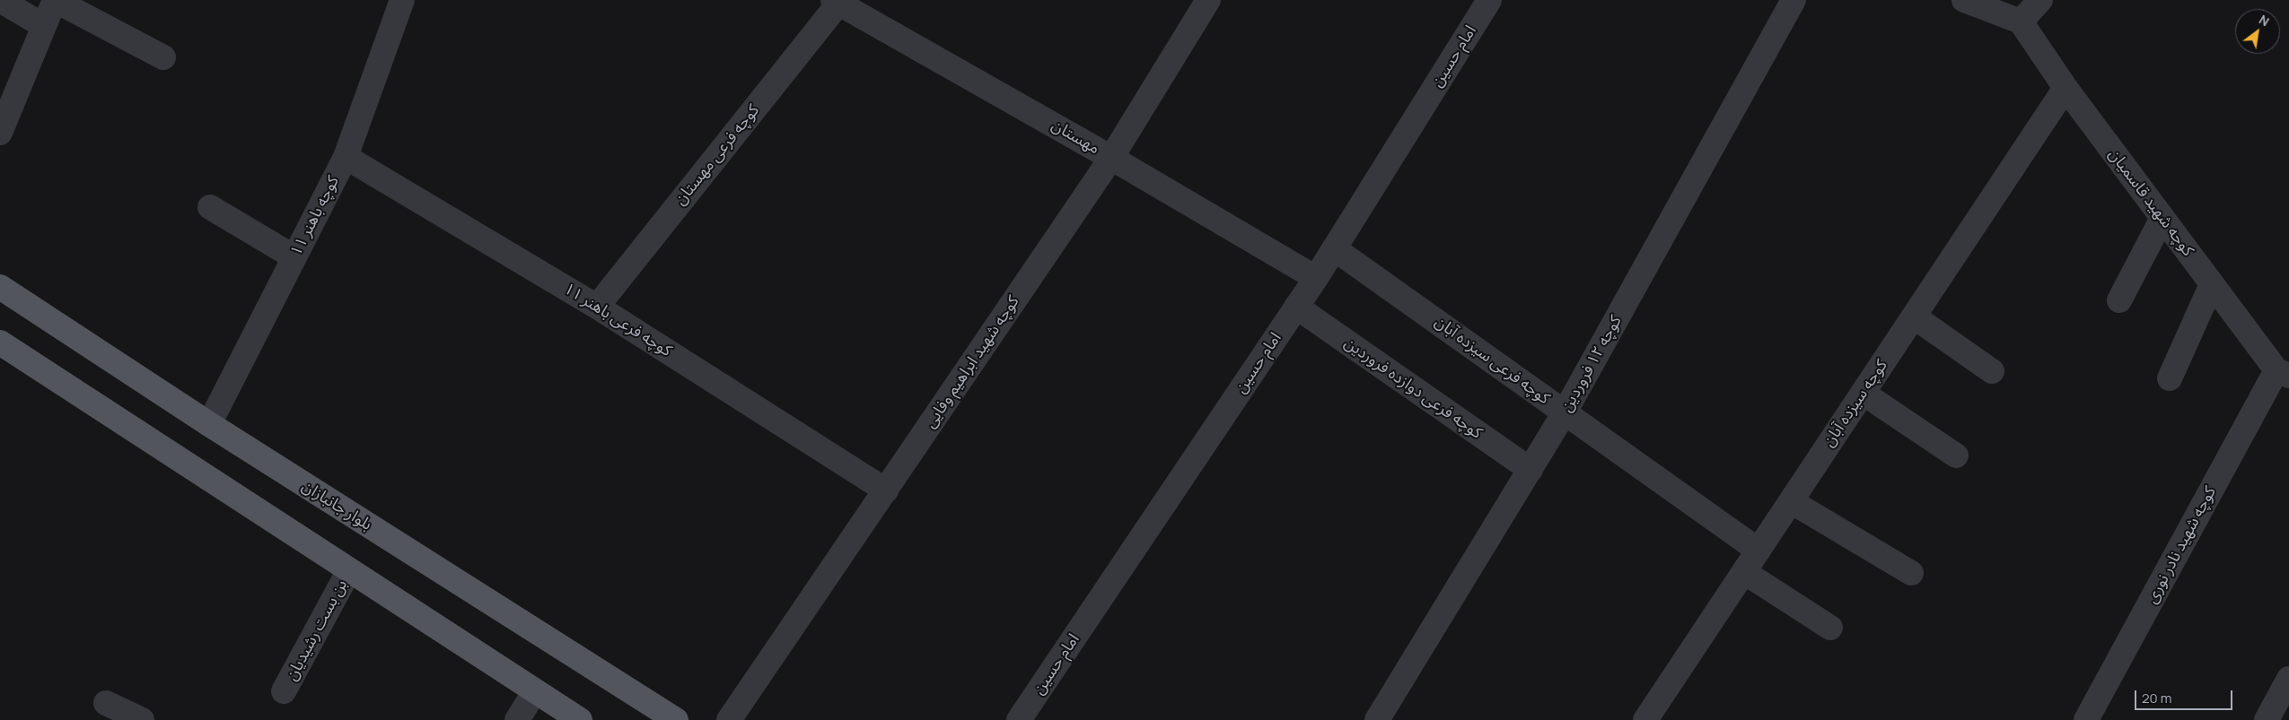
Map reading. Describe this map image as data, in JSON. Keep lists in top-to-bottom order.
{
  "streets": {
    "main road": ["بلوار جانبازان"],
    "street": [
      "امام حسین",
      "مهستان",
      "کوچه فرعی مهستان",
      "کوچه شهید قاسمیان",
      "کوچه باهنر ۱۱",
      "کوچه فرعی باهنر ۱۱",
      "کوچه فرعی سیزده آبان",
      "کوچه شهید ابراهیم وفایی",
      "کوچه ۱۲ فروردین",
      "کوچه فرعی دوازده فروردین",
      "کوچه سیزده آبان",
      "کوچه شهید نادر نوری",
      "بن بست رشیدیان"
    ]
  },
  "crossings": [
    ["امام حسین", "مهستان"],
    ["امام حسین", "کوچه فرعی سیزده آبان"],
    ["امام حسین", "کوچه فرعی دوازده فروردین"],
    ["مهستان", "کوچه فرعی مهستان"],
    ["مهستان", "کوچه شهید ابراهیم وفایی"],
    ["کوچه فرعی مهستان", "کوچه فرعی باهنر ۱۱"],
    ["کوچه شهید قاسمیان", "کوچه سیزده آبان"],
    ["کوچه شهید قاسمیان", "کوچه شهید نادر نوری"],
    ["کوچه باهنر ۱۱", "کوچه فرعی باهنر ۱۱"],
    ["کوچه باهنر ۱۱", "بلوار جانبازان"],
    ["کوچه فرعی باهنر ۱۱", "کوچه شهید ابراهیم وفایی"],
    ["کوچه فرعی سیزده آبان", "کوچه ۱۲ فروردین"],
    ["کوچه فرعی سیزده آبان", "کوچه سیزده آبان"],
    ["کوچه ۱۲ فروردین", "کوچه فرعی دوازده فروردین"]
  ],
  "scale_bar": "20 m",
  "north": "top right"
}
